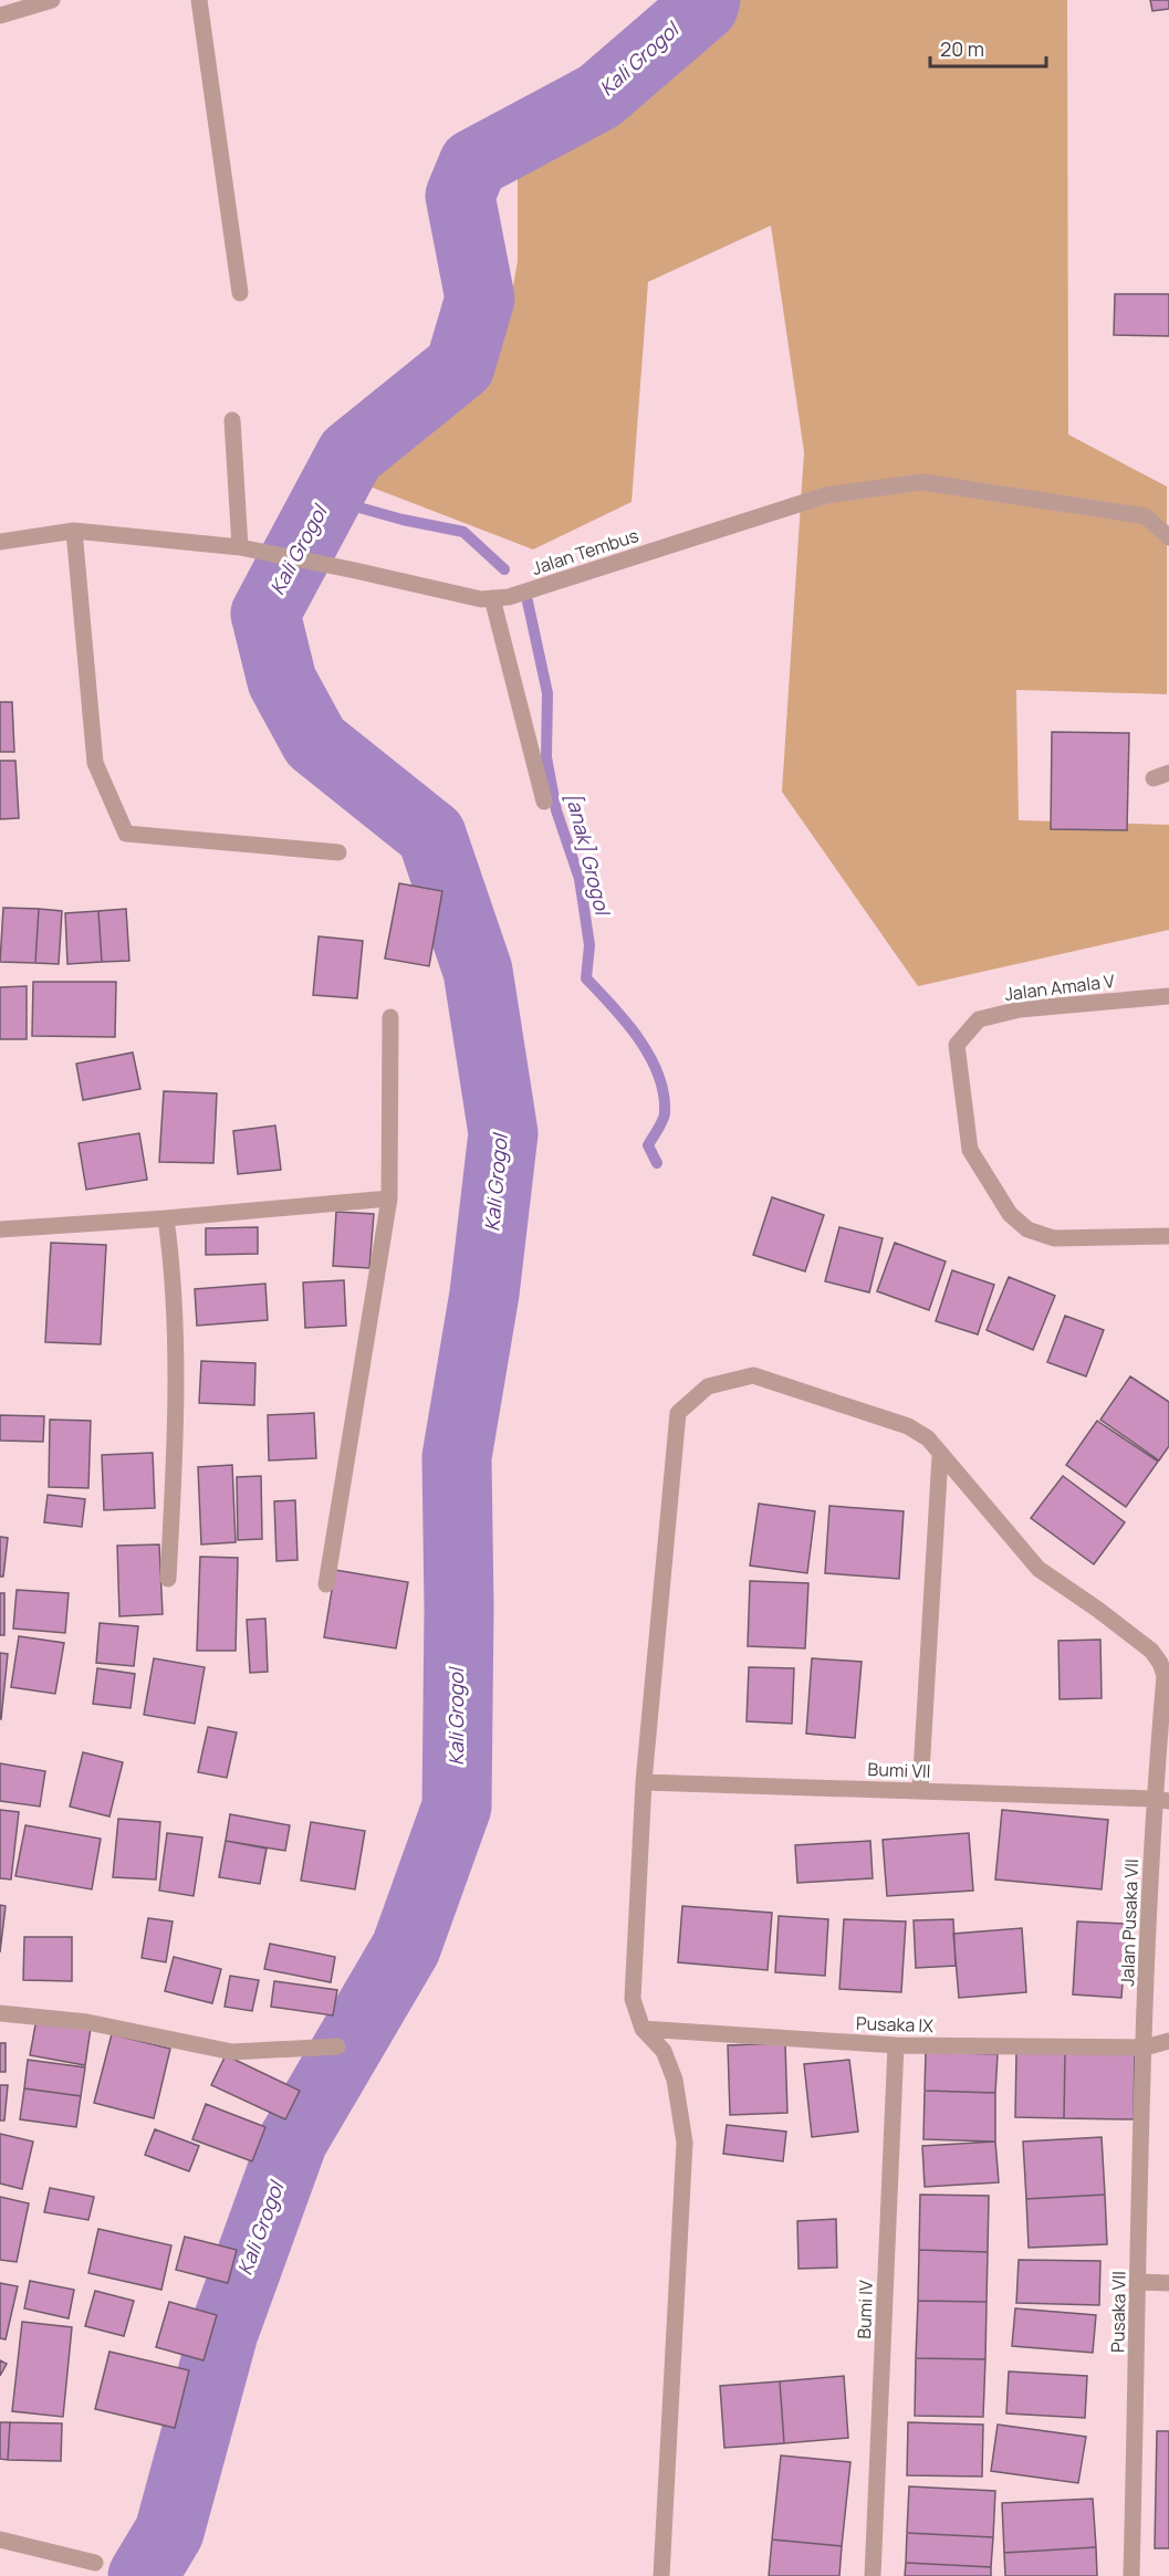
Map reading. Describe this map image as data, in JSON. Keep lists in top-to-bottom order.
{
  "streets": {
    "street": [
      "Jalan Tembus",
      "Jalan Amala V",
      "Bumi VII",
      "Jalan Pusaka VII",
      "Pusaka IX",
      "Bumi IV",
      "Pusaka VII"
    ]
  },
  "crossings": [
    ["Bumi VII", "Jalan Pusaka VII"],
    ["Jalan Pusaka VII", "Pusaka IX"],
    ["Jalan Pusaka VII", "Pusaka VII"],
    ["Pusaka IX", "Bumi IV"],
    ["Pusaka IX", "Pusaka VII"]
  ],
  "water": ["Kali Grogol", "[anak] Grogol"],
  "scale_bar": "20 m"
}
